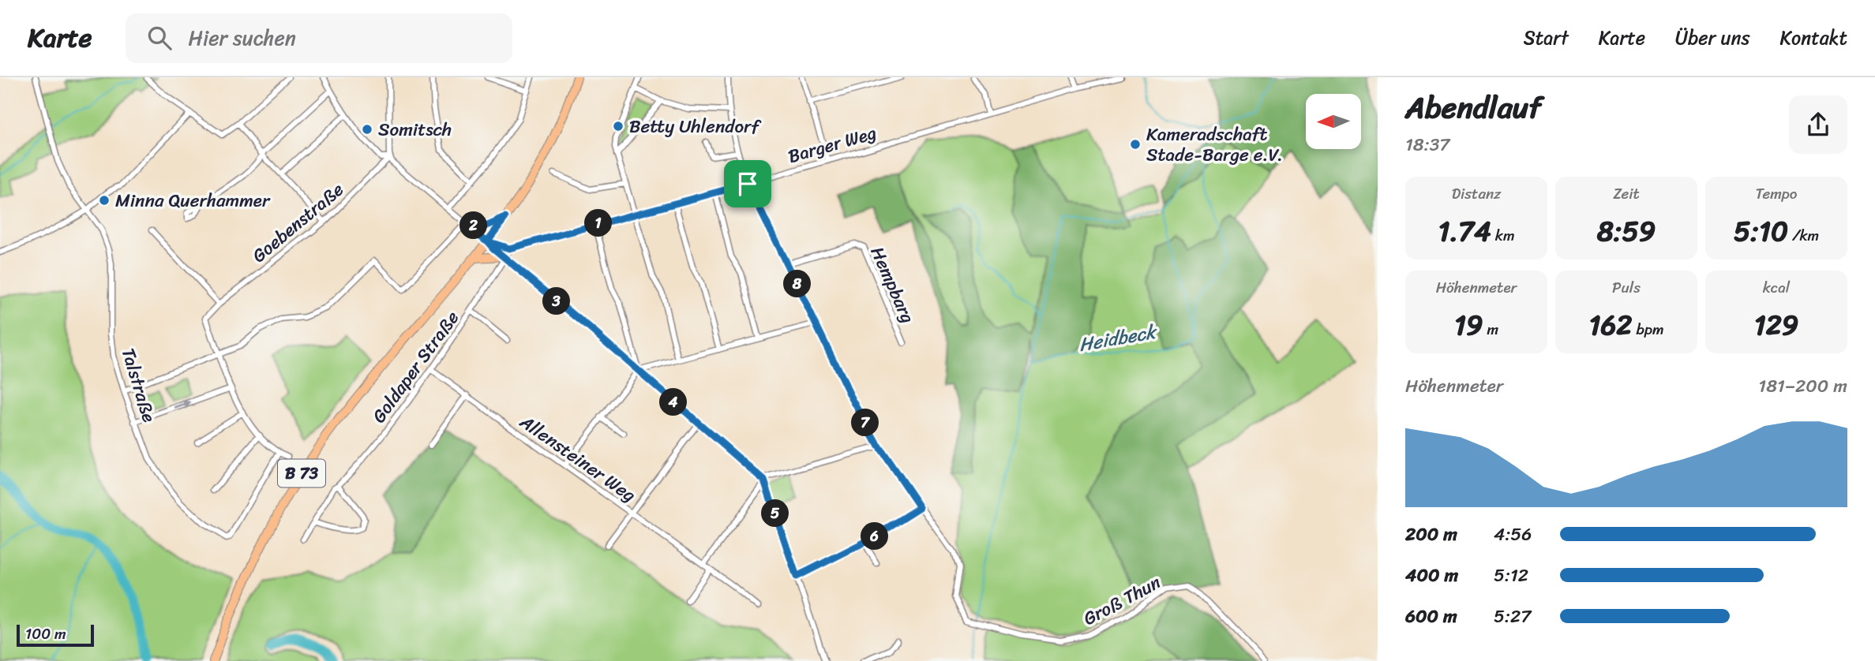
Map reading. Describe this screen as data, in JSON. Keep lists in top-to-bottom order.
{
  "streets": {
    "main road": ["B 73"],
    "street": [
      "Barger Weg",
      "Goebenstraße",
      "Hempbarg",
      "Goldaper Straße",
      "Talstraße",
      "Allensteiner Weg",
      "Groß Thun"
    ]
  },
  "crossings": [
    ["Barger Weg", "Goldaper Straße"],
    ["Goldaper Straße", "Allensteiner Weg"]
  ],
  "water": ["Heidbeck"],
  "places": [
    "Betty Uhlendorf",
    "Somitsch",
    "Kameradschaft Stade-Barge e.V.",
    "Minna Querhammer"
  ],
  "scale_bar": "100 m",
  "north": "left",
  "page": {
    "header": "Karte",
    "search": "Hier suchen",
    "nav": [
      "Start",
      "Karte",
      "Über uns",
      "Kontakt"
    ],
    "heading": ["Abendlauf", "18:37"],
    "stats": [
      ["Distanz", "1.74 km"],
      ["Zeit", "8:59"],
      ["Tempo", "5:10 /km"],
      ["Höhenmeter", "19 m"],
      ["Puls", "162 bpm"],
      ["kcal", "129"]
    ],
    "pins": [
      "1",
      "2",
      "8",
      "3",
      "4",
      "7",
      "5",
      "6"
    ],
    "chart": ["Höhenmeter", "181–200 m"],
    "list": [
      {
        "name": "200 m",
        "note": "4:56"
      },
      {
        "name": "400 m",
        "note": "5:12"
      },
      {
        "name": "600 m",
        "note": "5:27"
      }
    ],
    "scale": "100 m"
  }
}
